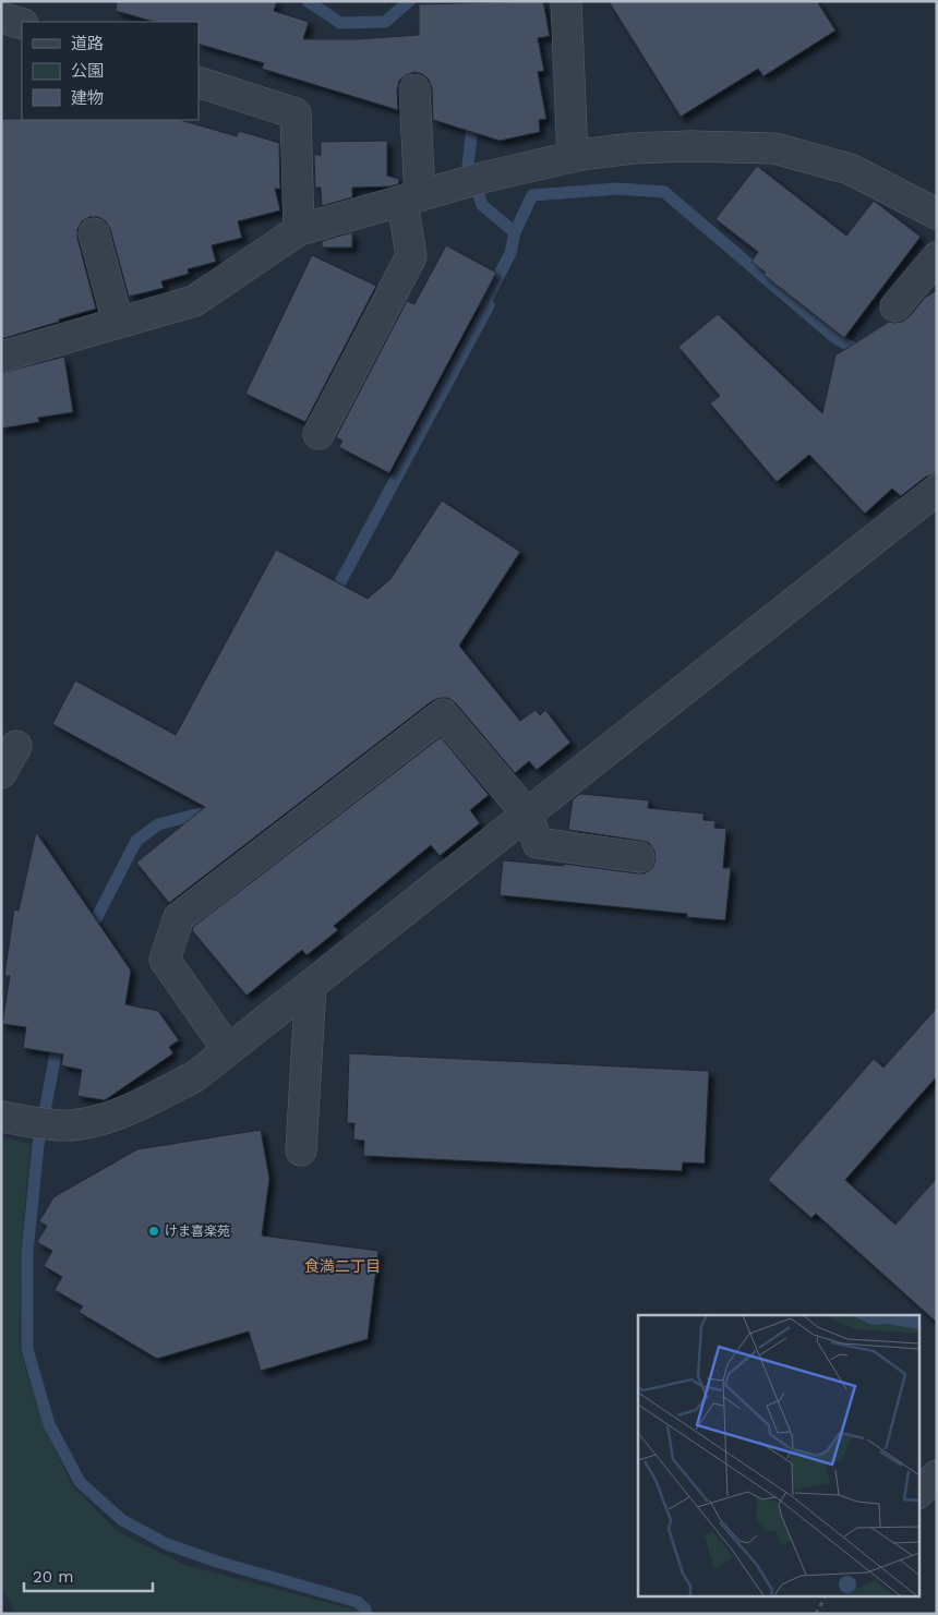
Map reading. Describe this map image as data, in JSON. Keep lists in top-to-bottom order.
{
  "districts": ["食満二丁目"],
  "places": ["けま喜楽苑"],
  "legend": ["道路", "公園", "建物"],
  "scale_bar": "20 m"
}
